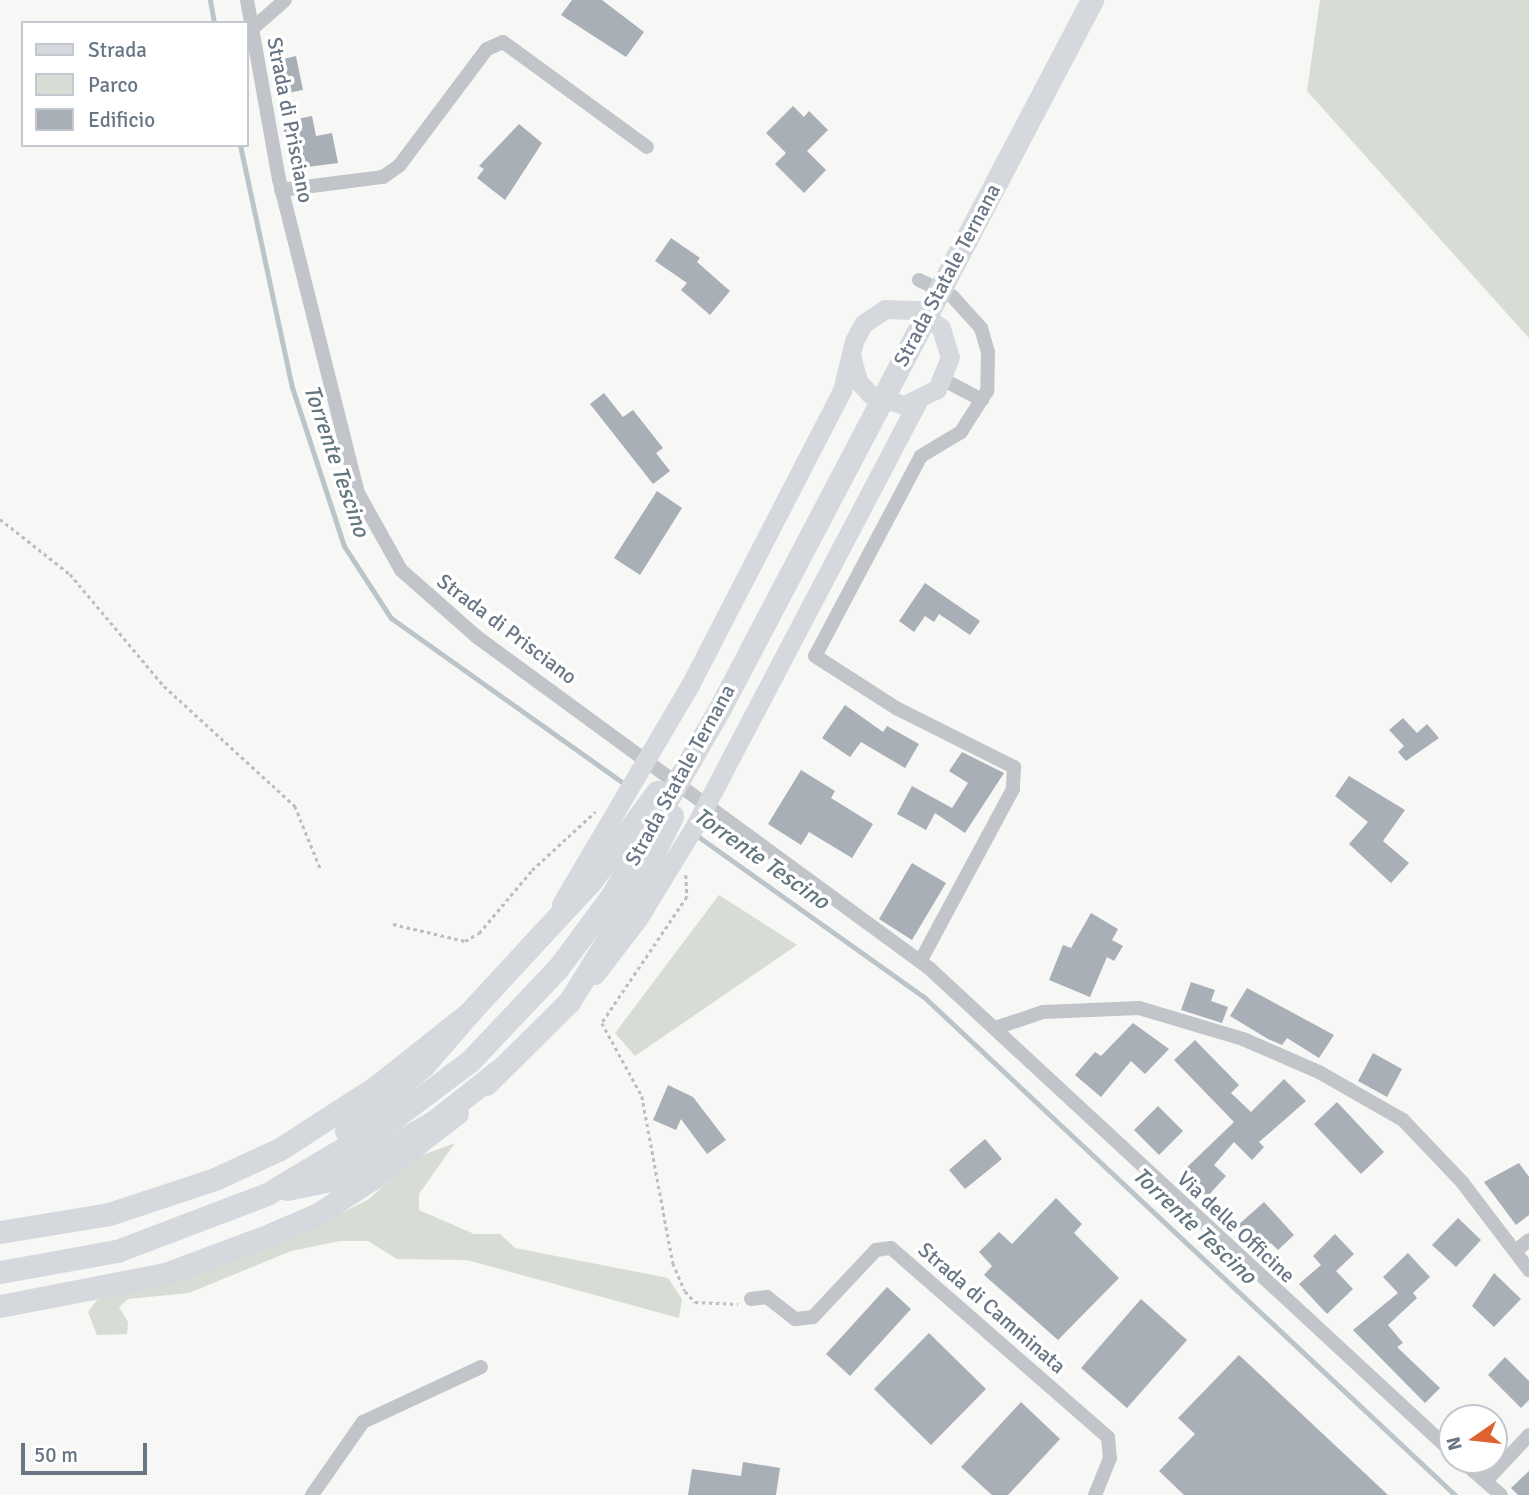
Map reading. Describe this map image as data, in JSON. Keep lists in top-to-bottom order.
{
  "streets": {
    "main road": ["Strada Statale Ternana"],
    "street": ["Strada di Prisciano", "Via delle Officine", "Strada di Camminata"]
  },
  "crossings": [
    ["Strada di Prisciano", "Via delle Officine"]
  ],
  "water": ["Torrente Tescino"],
  "legend": ["Strada", "Parco", "Edificio"],
  "scale_bar": "50 m",
  "north": "left"
}
